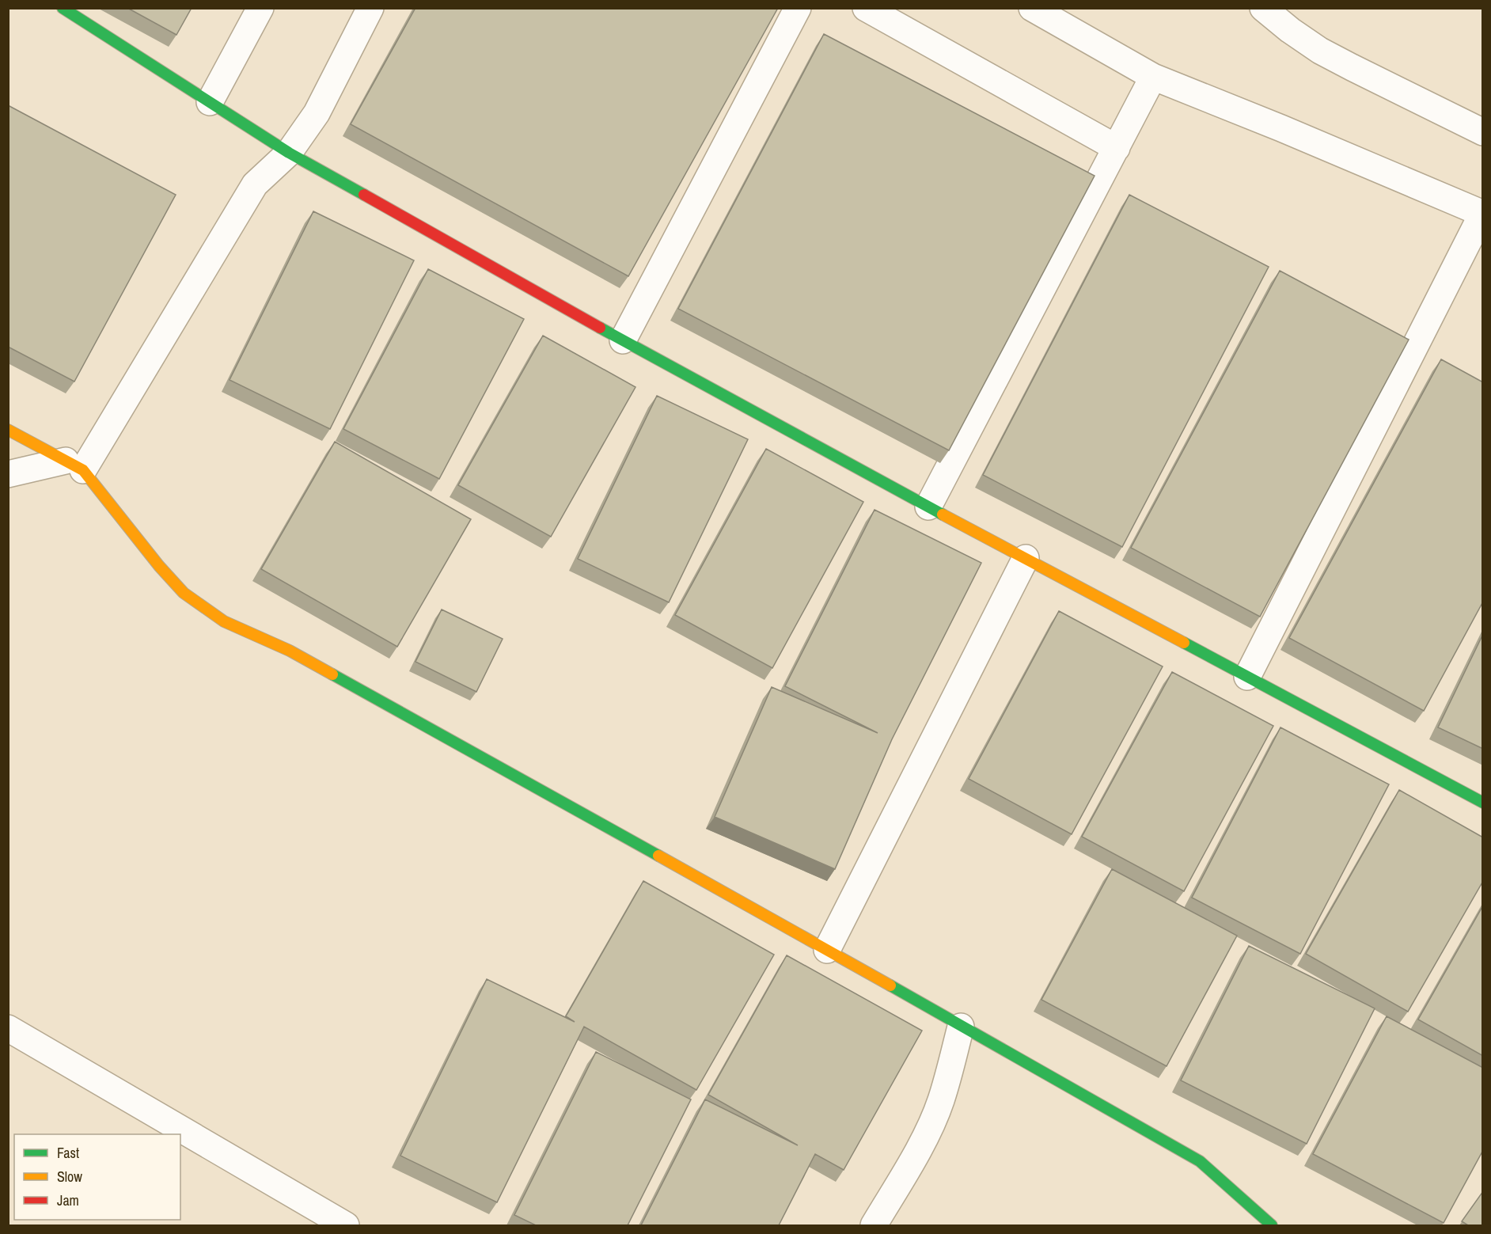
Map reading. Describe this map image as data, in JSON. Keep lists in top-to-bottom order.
{
  "legend": ["Fast", "Slow", "Jam"]
}
